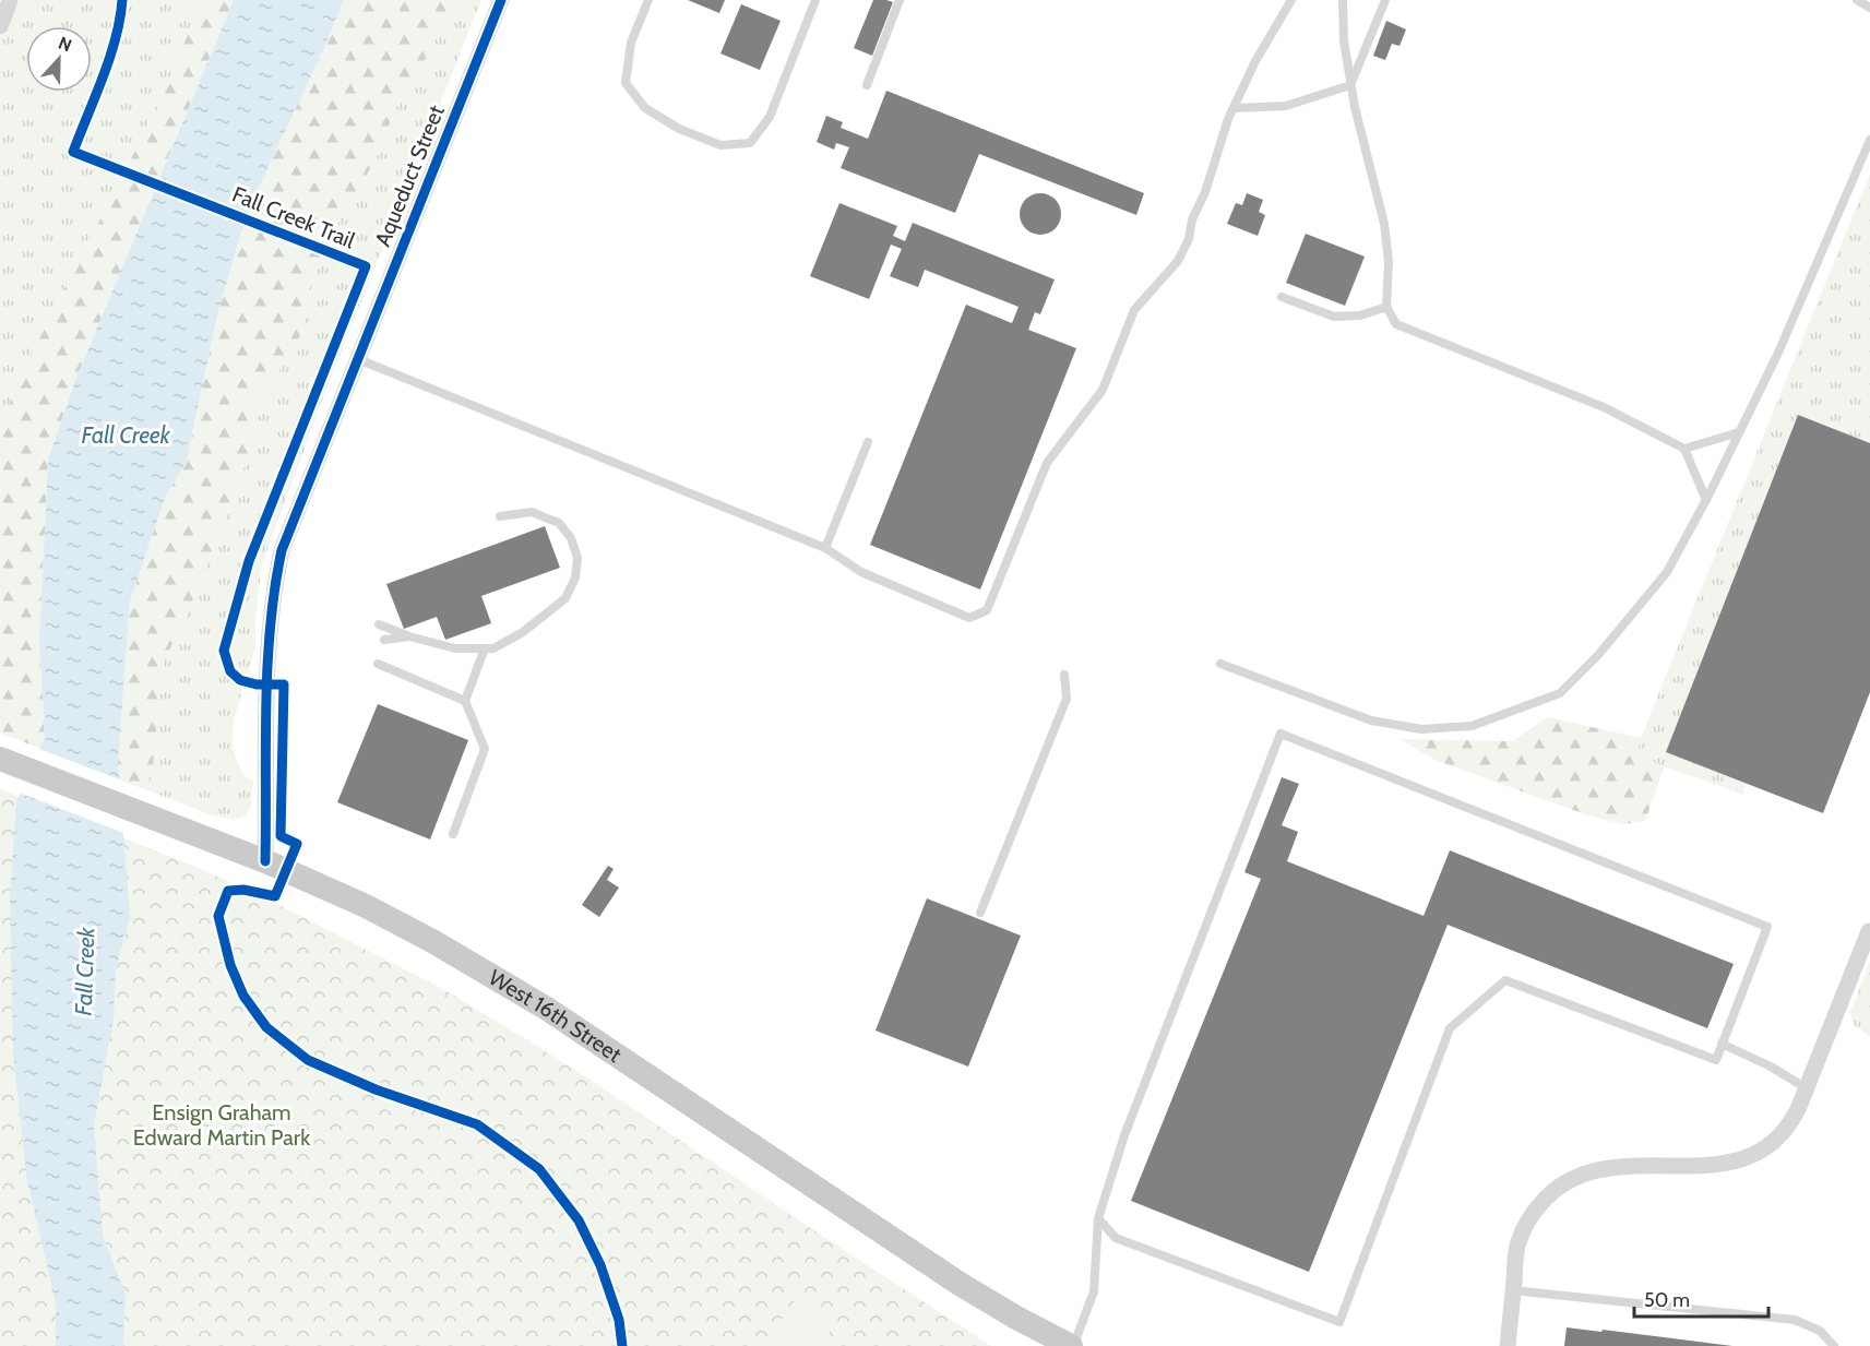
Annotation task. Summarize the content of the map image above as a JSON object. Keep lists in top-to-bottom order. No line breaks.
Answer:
{"streets":{"main road":["West 16th Street"],"street":["Aqueduct Street"],"cycle path":["Fall Creek Trail"]},"crossings":[["Aqueduct Street","West 16th Street"]],"water":["Fall Creek"],"parks":["Ensign Graham Edward Martin Park"],"scale_bar":"50 m","north":"top"}
